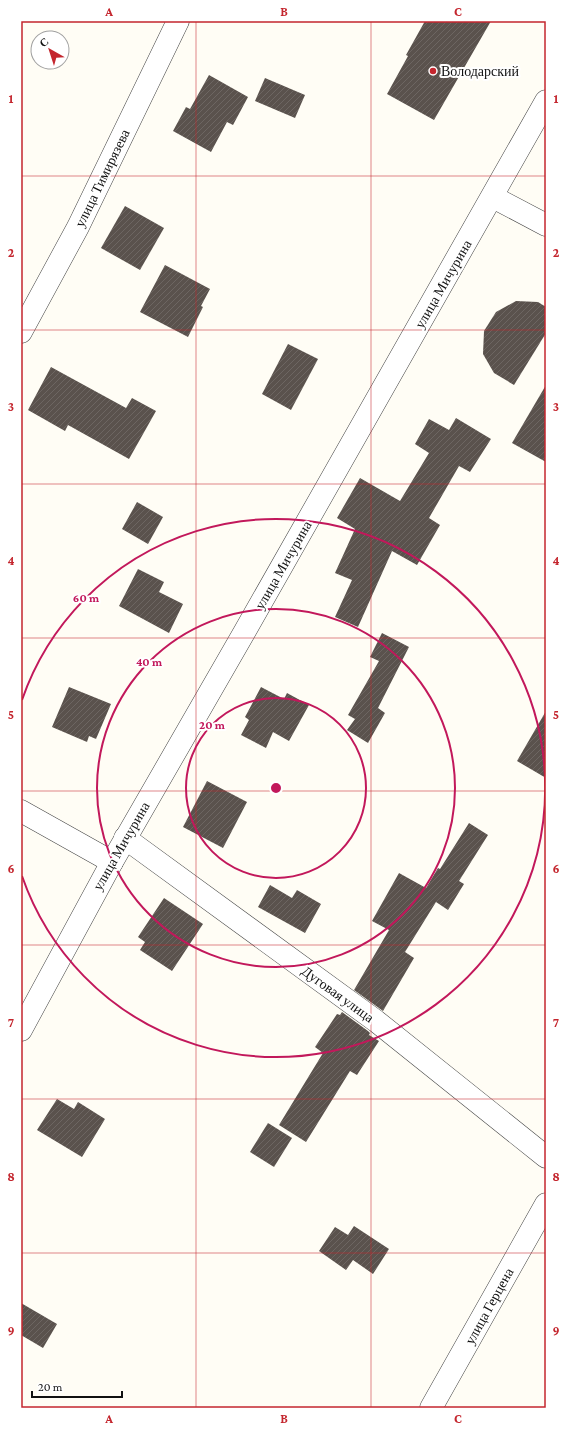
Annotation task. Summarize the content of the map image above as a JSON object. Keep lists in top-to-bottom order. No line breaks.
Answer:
{"streets":{"street":["улица Тимирязева","улица Мичурина","Дуговая улица","улица Герцена"]},"crossings":[["улица Мичурина","Дуговая улица"]],"places":["Володарский"],"scale_bar":"20 m","north":"top left","grid":{"columns":["A","B","C"],"rows":["1","2","3","4","5","6","7","8","9"]},"rings":["60 m","40 m","20 m"]}
